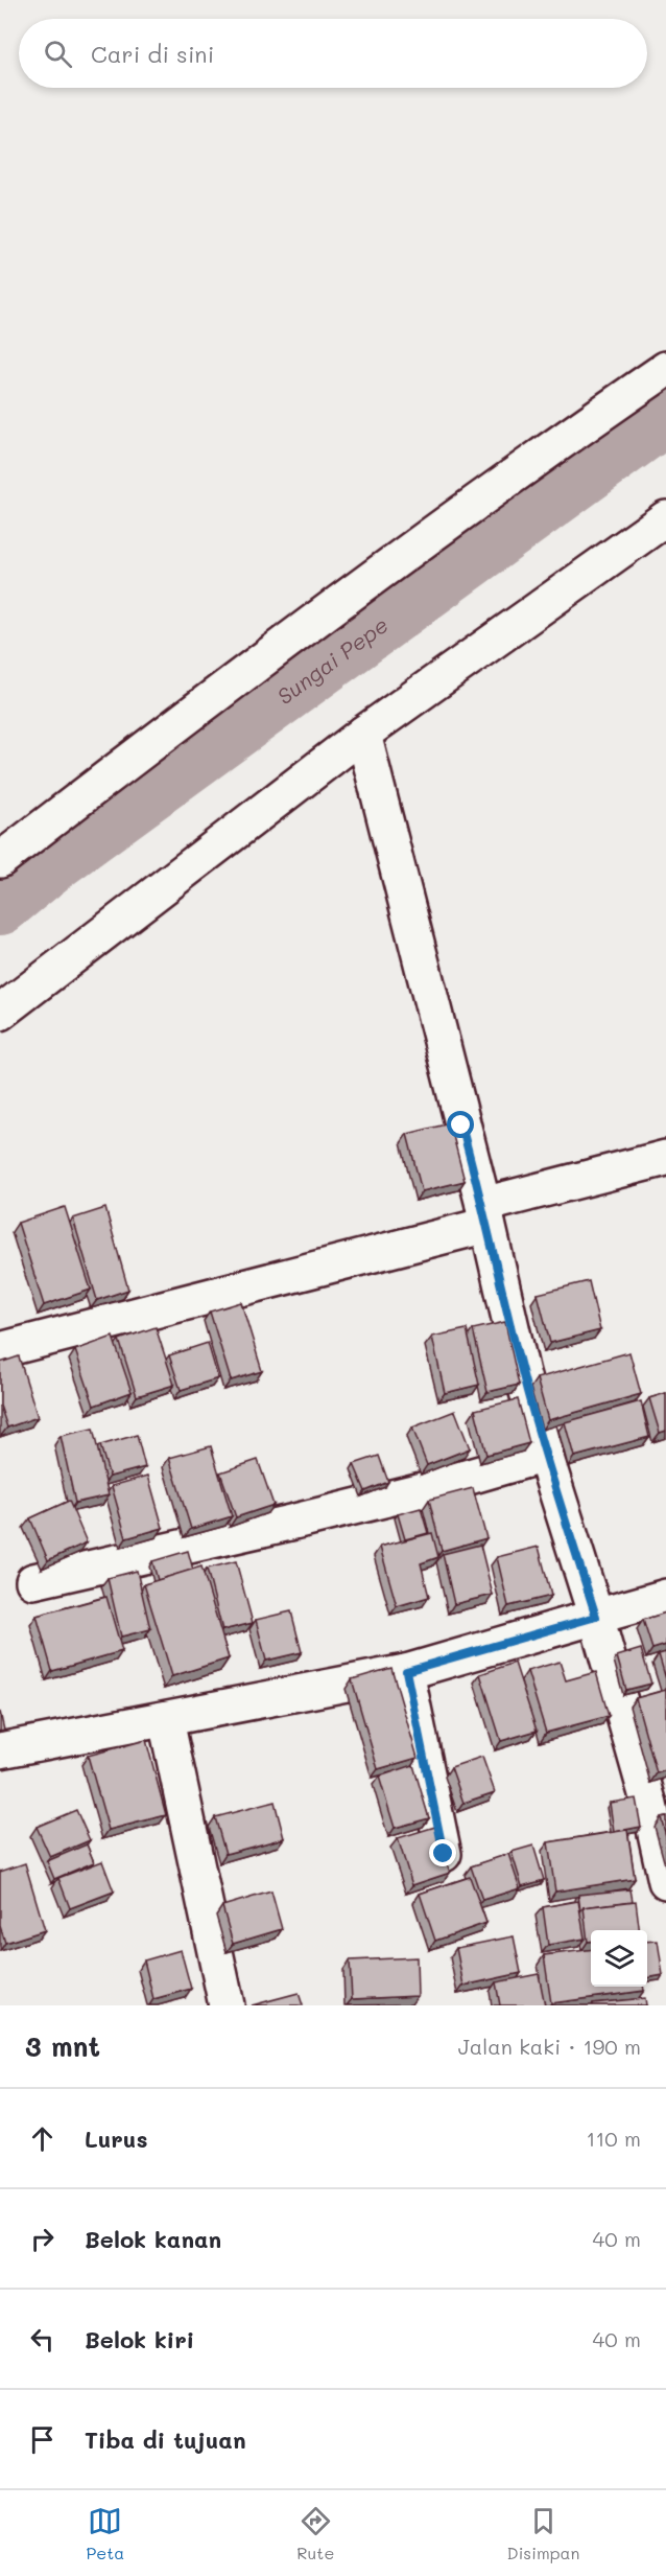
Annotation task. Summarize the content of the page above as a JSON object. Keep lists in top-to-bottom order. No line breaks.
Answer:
{"water":["Sungai Pepe"],"page":{"search":"Cari di sini","heading":["3 mnt","Jalan kaki · 190 m"],"list":[["Lurus","110 m"],["Belok kanan","40 m"],["Belok kiri","40 m"],"Tiba di tujuan"],"nav":["Peta","Rute","Disimpan"]}}
